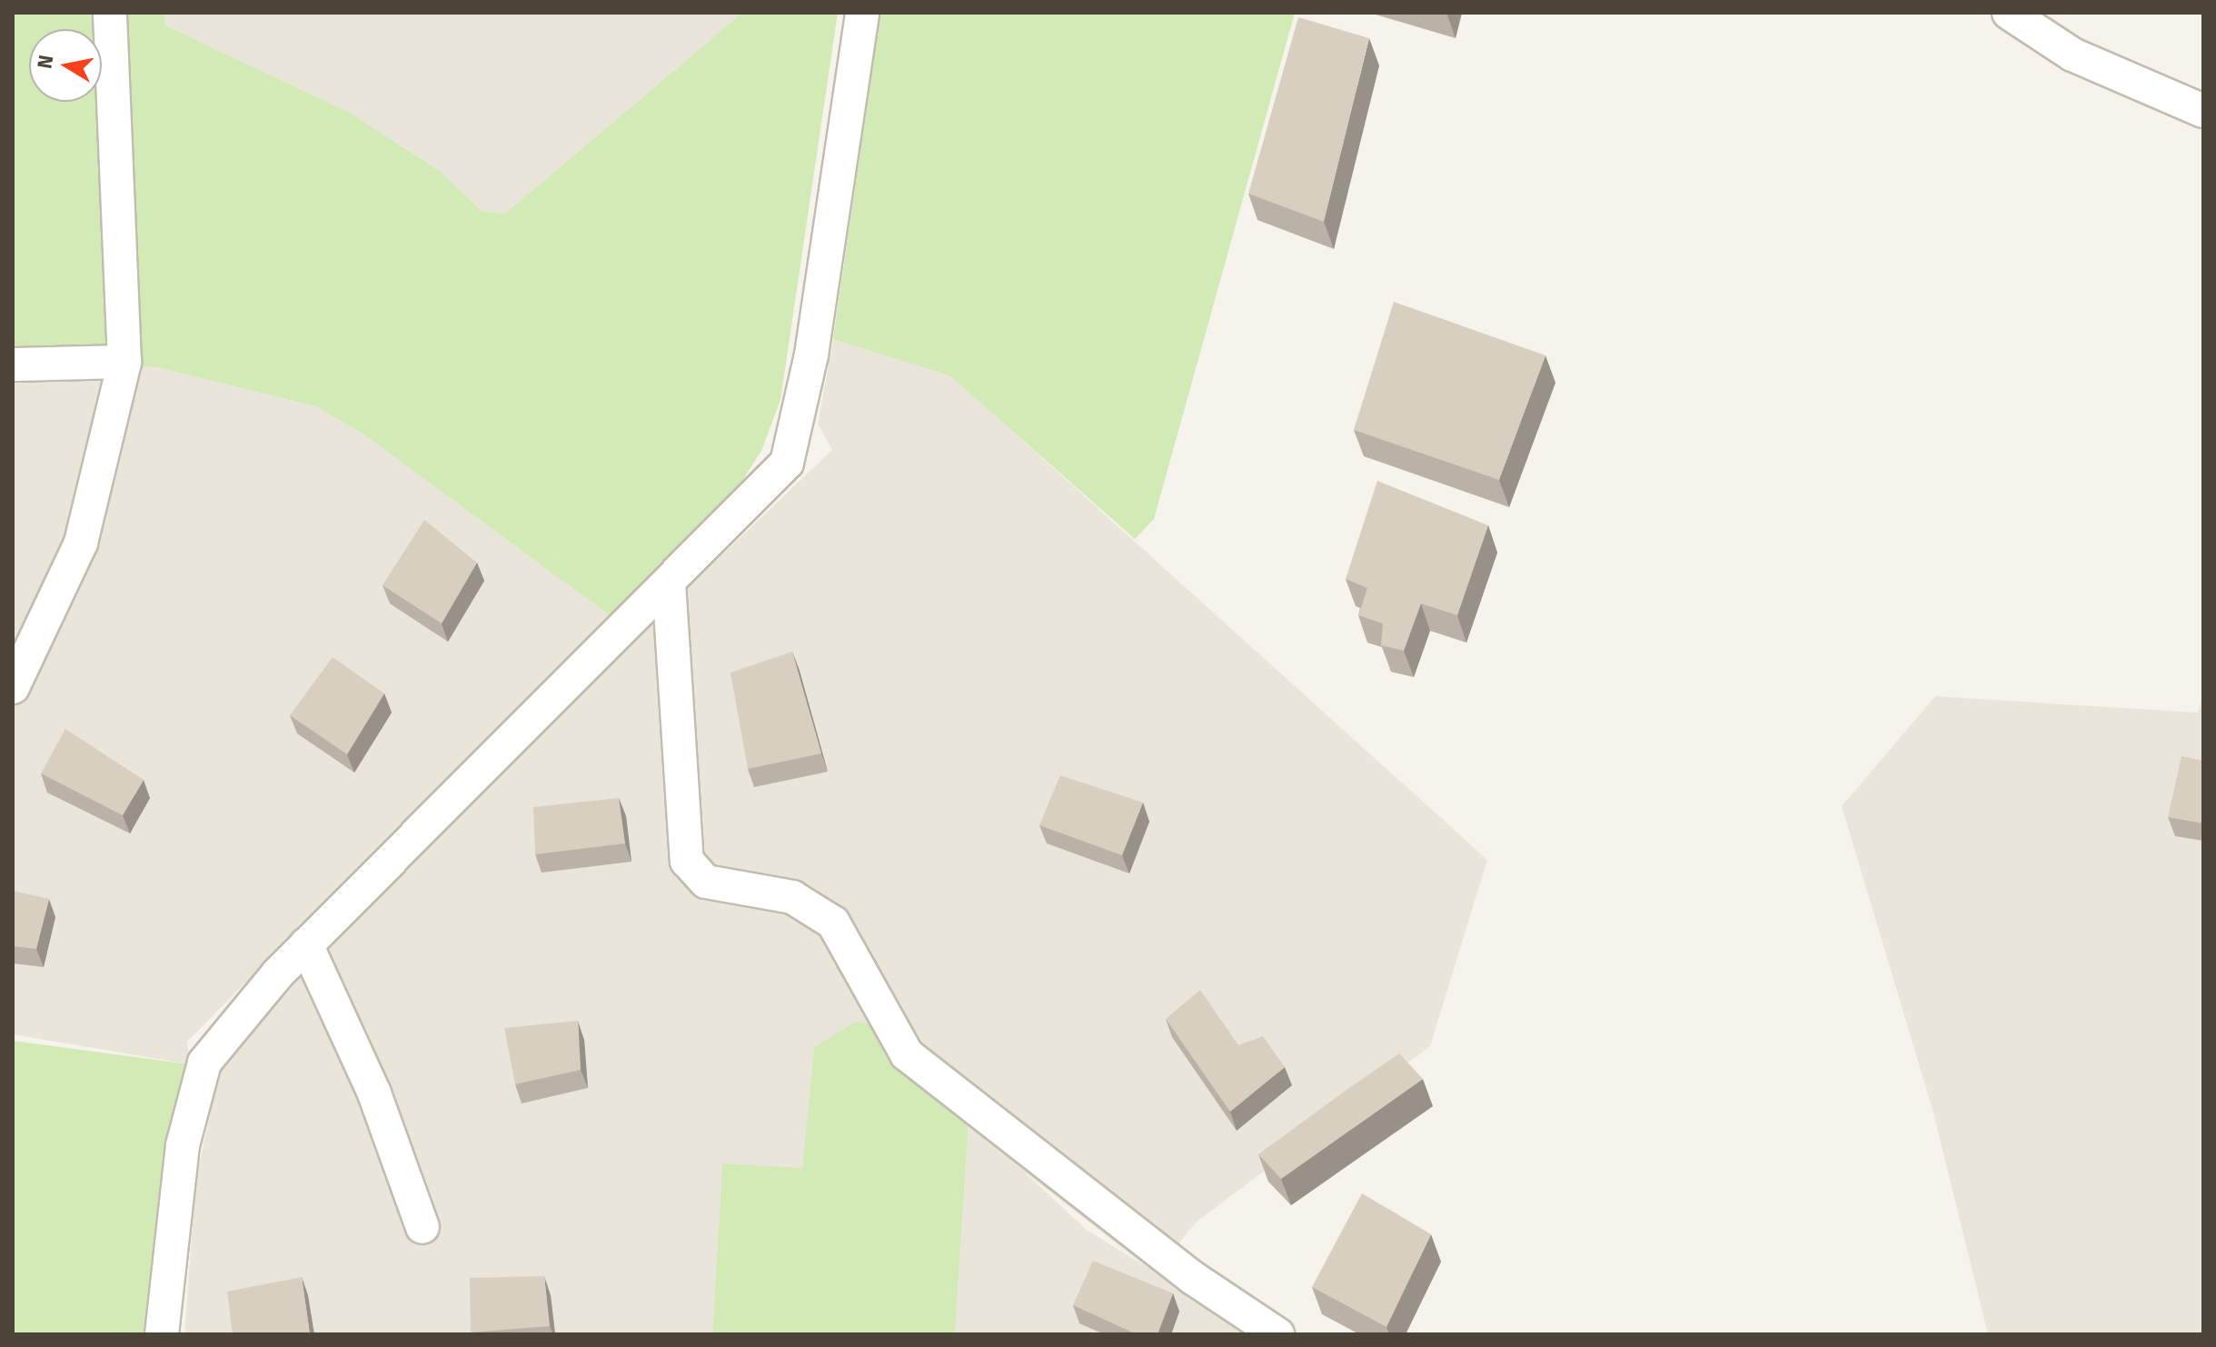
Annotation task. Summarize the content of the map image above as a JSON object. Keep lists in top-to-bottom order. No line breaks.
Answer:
{"north":"left"}
